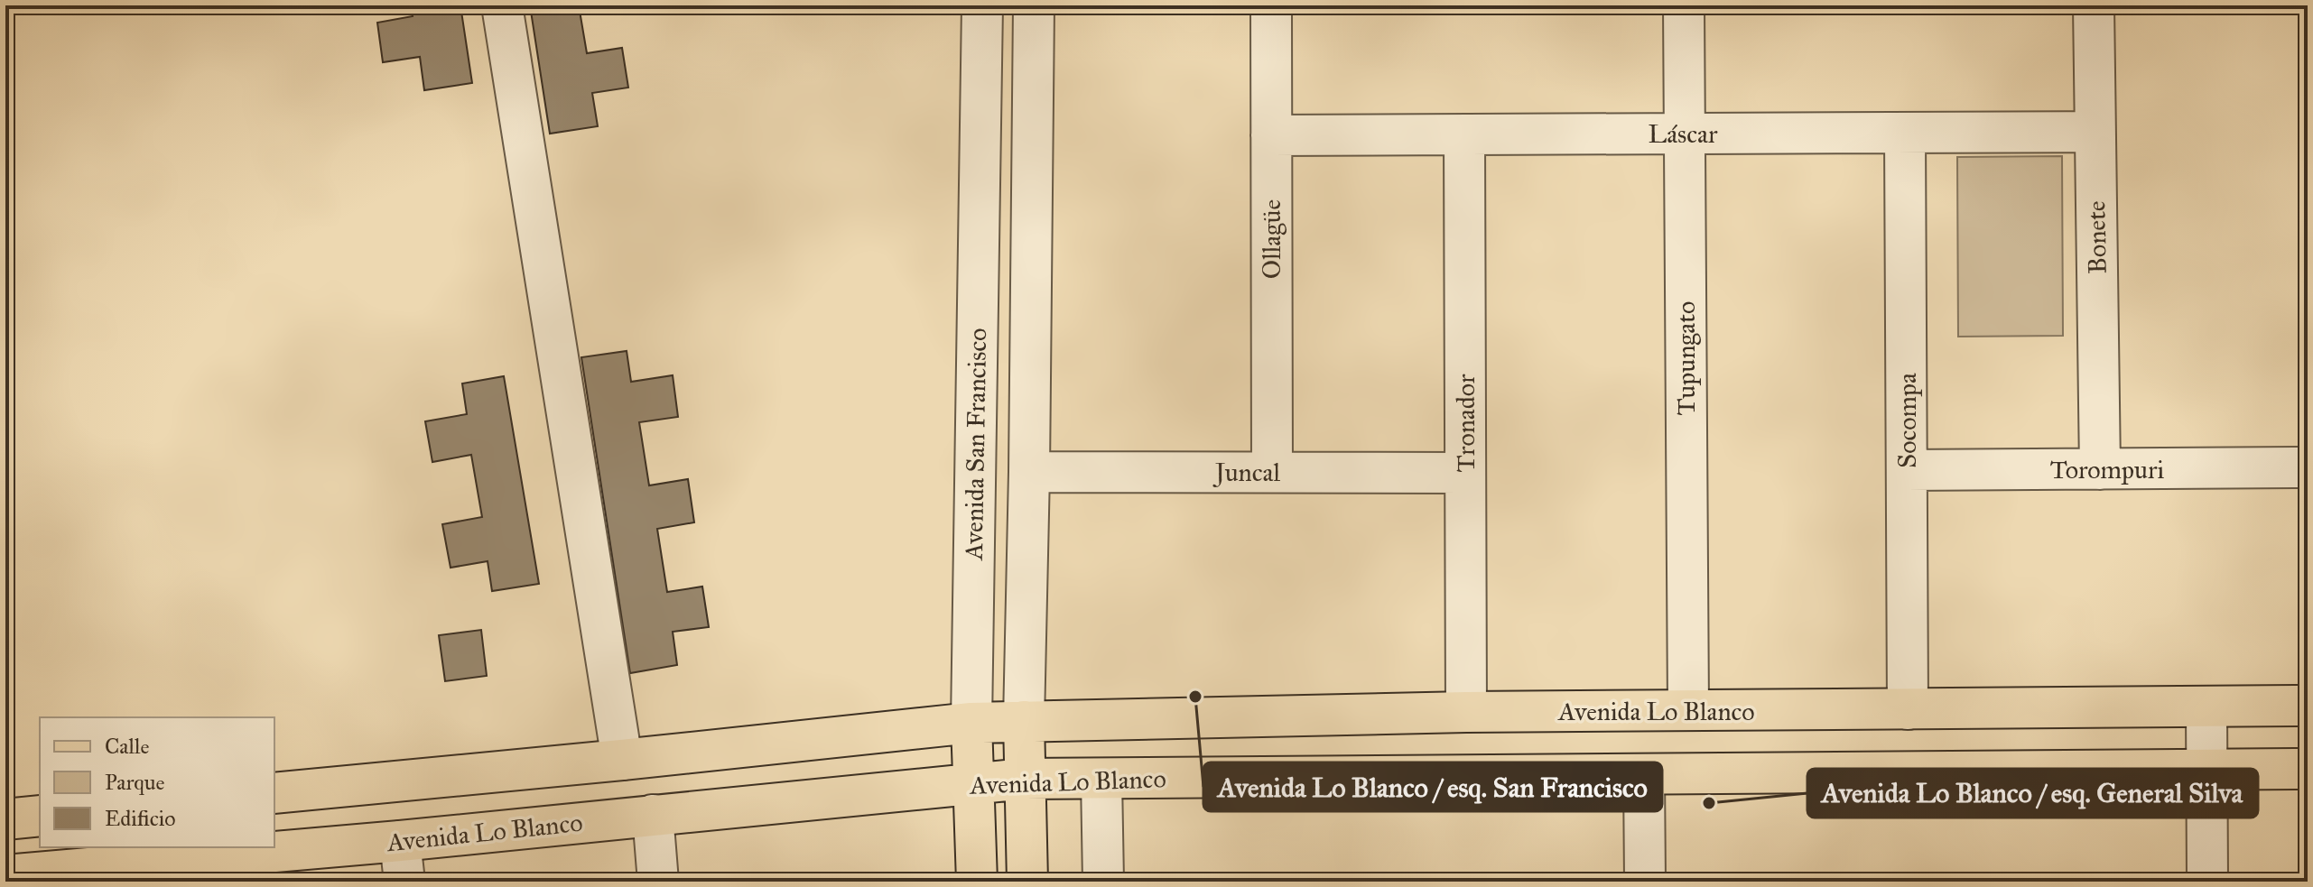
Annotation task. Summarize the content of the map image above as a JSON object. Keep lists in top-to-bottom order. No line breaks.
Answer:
{"streets":{"main road":["Avenida San Francisco","Avenida Lo Blanco"],"street":["Láscar","Bonete","Ollagüe","Tupungato","Socompa","Tronador","Torompuri","Juncal"]},"crossings":[["Láscar","Bonete"],["Láscar","Ollagüe"],["Láscar","Tupungato"],["Láscar","Socompa"],["Láscar","Tronador"],["Bonete","Torompuri"],["Ollagüe","Juncal"],["Tupungato","Avenida Lo Blanco"],["Socompa","Torompuri"],["Socompa","Avenida Lo Blanco"],["Tronador","Juncal"],["Tronador","Avenida Lo Blanco"],["Avenida San Francisco","Avenida Lo Blanco"]],"places":["Avenida Lo Blanco / esq. San Francisco","Avenida Lo Blanco / esq. General Silva"],"legend":["Calle","Parque","Edificio"]}
